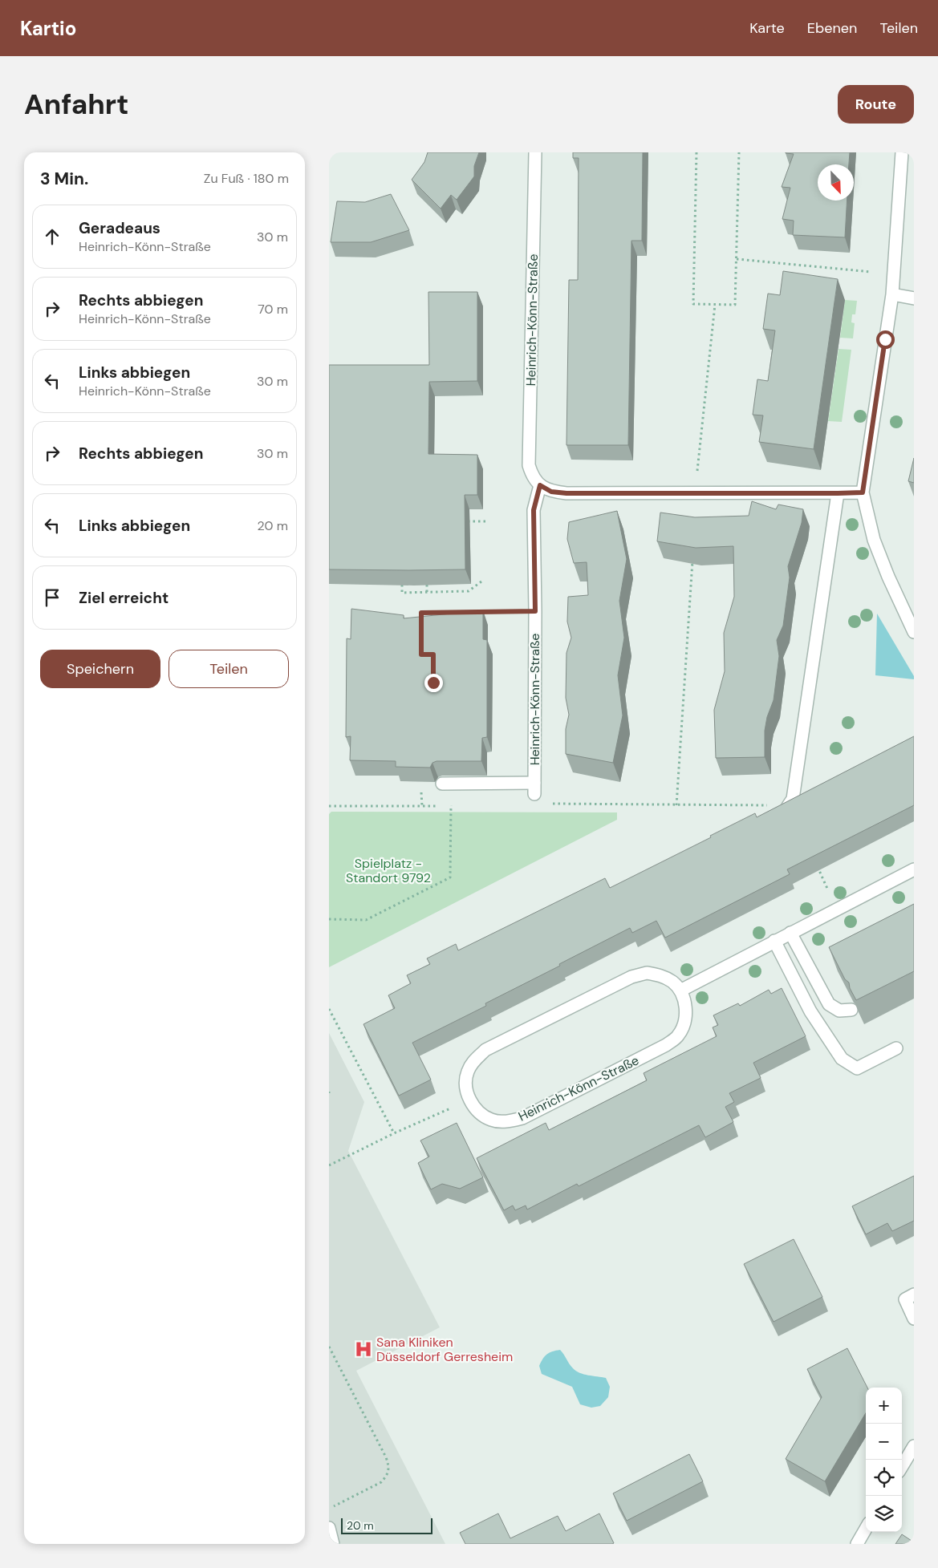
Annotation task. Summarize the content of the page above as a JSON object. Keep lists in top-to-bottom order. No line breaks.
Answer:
{"streets":{"street":["Heinrich-Könn-Straße"]},"parks":["Spielplatz - Standort 9792"],"places":{"hospital":["Sana Kliniken Düsseldorf Gerresheim"]},"scale_bar":"20 m","north":"bottom right","page":{"header":"Kartio","nav":["Karte","Ebenen","Teilen"],"buttons":["Route",["Speichern","Teilen"]],"title":"Anfahrt","heading":["3 Min.","Zu Fuß · 180 m"],"list":[["Geradeaus","Heinrich-Könn-Straße","30 m"],["Rechts abbiegen","Heinrich-Könn-Straße","70 m"],["Links abbiegen","Heinrich-Könn-Straße","30 m"],["Rechts abbiegen","30 m"],["Links abbiegen","20 m"],"Ziel erreicht"],"map_buttons":["+","−"],"scale":"20 m"}}
